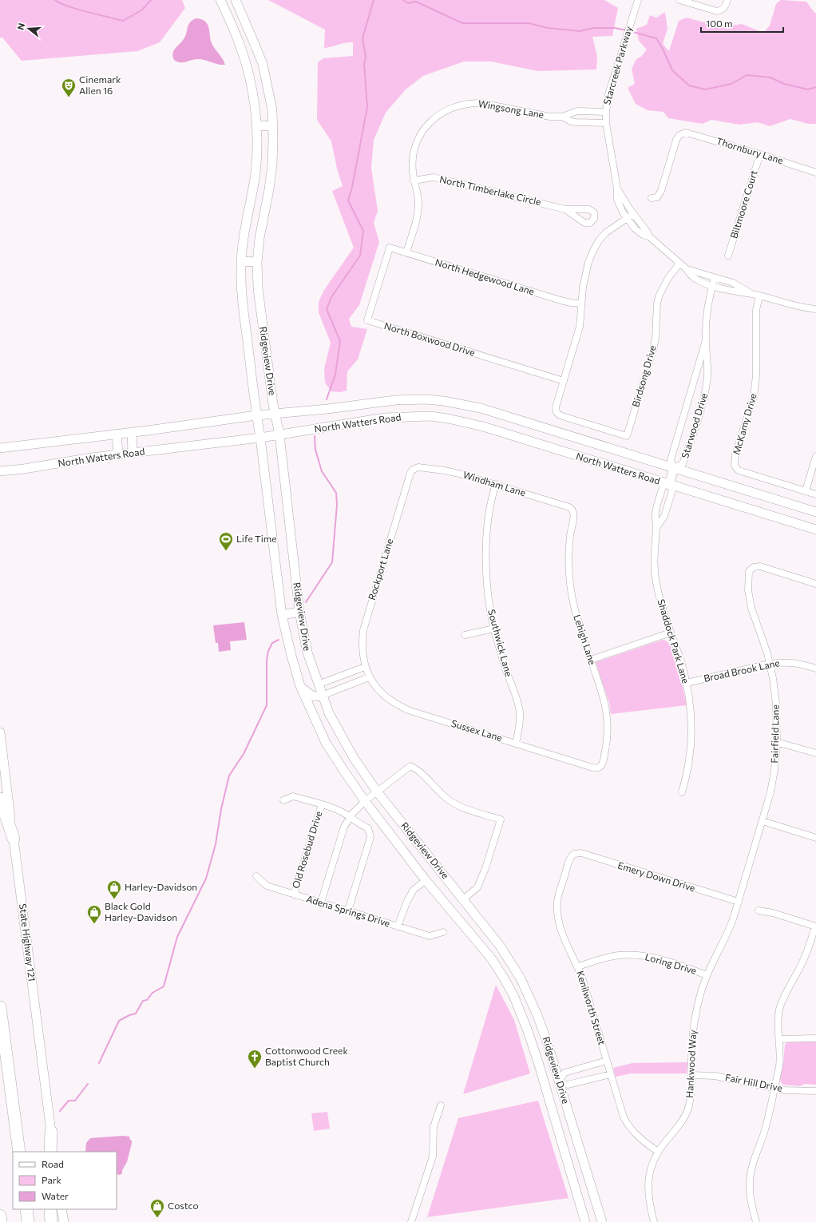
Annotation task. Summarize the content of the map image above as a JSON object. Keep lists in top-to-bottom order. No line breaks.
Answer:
{"streets":{"main road":["Ridgeview Drive","North Watters Road","State Highway 121"],"street":["Starcreek Parkway","Wingsong Lane","Thornbury Lane","North Timberlake Circle","Biltmoore Court","North Hedgewood Lane","North Boxwood Drive","Birdsong Drive","McKamy Drive","Starwood Drive","Windham Lane","Rockport Lane","Lehigh Lane","Shaddock Park Lane","Southwick Lane","Broad Brook Lane","Sussex Lane","Fairfield Lane","Old Rosebud Drive","Emery Down Drive","Adena Springs Drive","Loring Drive","Kenilworth Street","Hankwood Way","Fair Hill Drive"]},"crossings":[["Starcreek Parkway","Wingsong Lane"],["Starcreek Parkway","Birdsong Drive"],["Starcreek Parkway","McKamy Drive"],["Starcreek Parkway","Starwood Drive"],["Wingsong Lane","North Timberlake Circle"],["Wingsong Lane","North Hedgewood Lane"],["Thornbury Lane","Biltmoore Court"],["North Hedgewood Lane","North Boxwood Drive"],["North Boxwood Drive","Birdsong Drive"],["Ridgeview Drive","North Watters Road"],["North Watters Road","Starwood Drive"],["North Watters Road","Shaddock Park Lane"],["Windham Lane","Rockport Lane"],["Windham Lane","Lehigh Lane"],["Windham Lane","Southwick Lane"],["Rockport Lane","Sussex Lane"],["Lehigh Lane","Sussex Lane"],["Shaddock Park Lane","Broad Brook Lane"],["Southwick Lane","Sussex Lane"],["Broad Brook Lane","Fairfield Lane"],["Fairfield Lane","Emery Down Drive"],["Fairfield Lane","Hankwood Way"],["Old Rosebud Drive","Adena Springs Drive"],["Emery Down Drive","Kenilworth Street"],["Emery Down Drive","Hankwood Way"],["Loring Drive","Kenilworth Street"],["Loring Drive","Hankwood Way"],["Kenilworth Street","Hankwood Way"],["Hankwood Way","Fair Hill Drive"]],"places":{"theatre":["Cinemark Allen 16"],"sports":["Life Time"],"shop":["Harley-Davidson","Black Gold Harley-Davidson","Costco"],"church":["Cottonwood Creek Baptist Church"]},"legend":["Road","Park","Water"],"scale_bar":"100 m","north":"left"}
